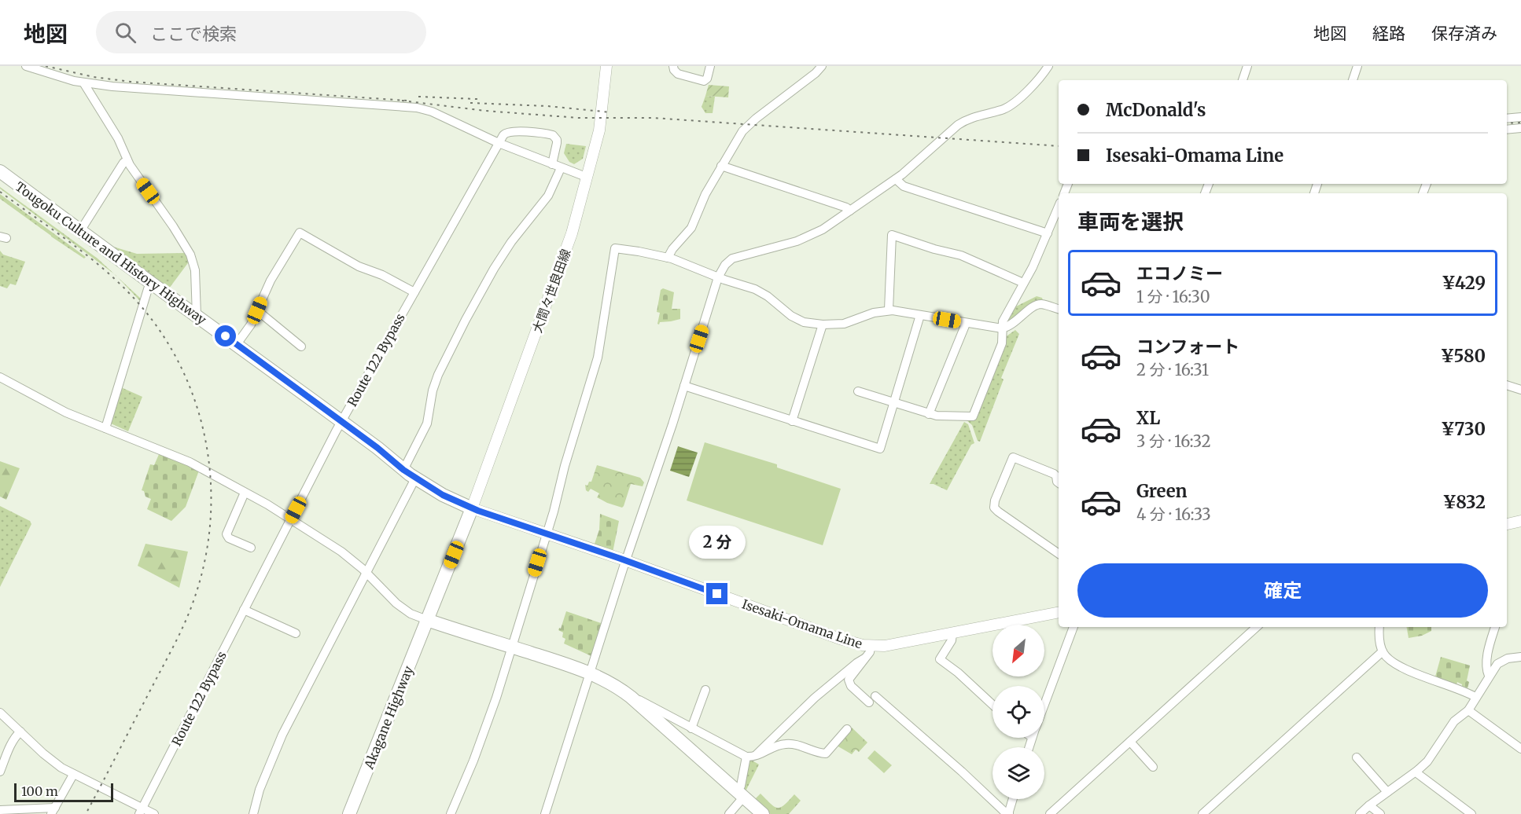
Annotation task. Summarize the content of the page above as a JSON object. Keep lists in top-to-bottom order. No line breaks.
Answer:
{"streets":{"highway":["Tougoku Culture and History Highway","Akagane Highway"],"main road":["大間々世良田線","Isesaki-Omama Line"],"street":["Route 122 Bypass"]},"crossings":[["Tougoku Culture and History Highway","大間々世良田線"],["Tougoku Culture and History Highway","Route 122 Bypass"],["Tougoku Culture and History Highway","Isesaki-Omama Line"],["大間々世良田線","Isesaki-Omama Line"]],"scale_bar":"100 m","north":"bottom left","page":{"header":"地図","search":"ここで検索","nav":["地図","経路","保存済み"],"banner":["McDonald's","Isesaki-Omama Line"],"heading":"車両を選択","list":[{"name":"エコノミー","note":"1 分 · 16:30","value":"¥429"},{"name":"コンフォート","note":"2 分 · 16:31","value":"¥580"},{"name":"XL","note":"3 分 · 16:32","value":"¥730"},{"name":"Green","note":"4 分 · 16:33","value":"¥832"}],"bubble":"2 分","buttons":"確定","scale":"100 m"}}
